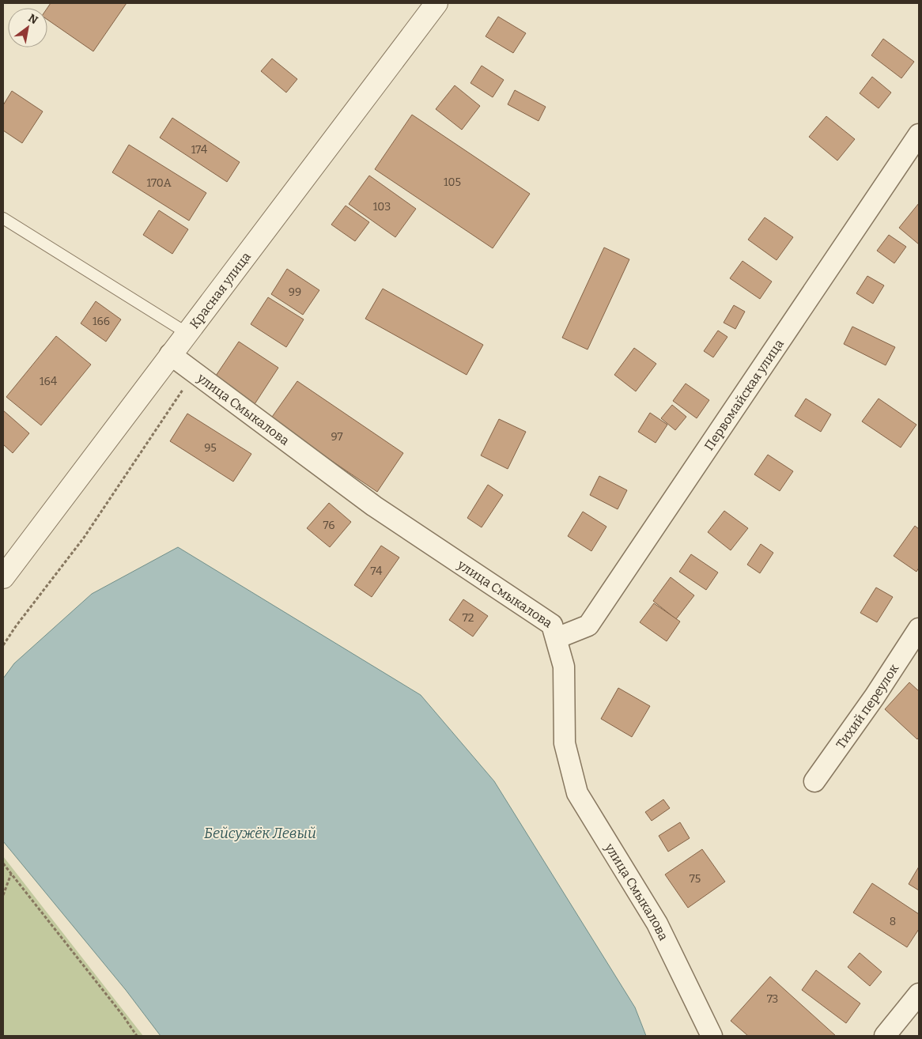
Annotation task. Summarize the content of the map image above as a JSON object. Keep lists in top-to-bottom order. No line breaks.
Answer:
{"streets":{"street":["Красная улица","Первомайская улица","улица Смыкалова","Тихий переулок"]},"crossings":[["Красная улица","улица Смыкалова"],["Первомайская улица","улица Смыкалова"]],"water":["Бейсужёк Левый"],"house_numbers":["174","105","170А","103","99","166","164","97","95","76","74","72","75","8","73"],"north":"top right"}
